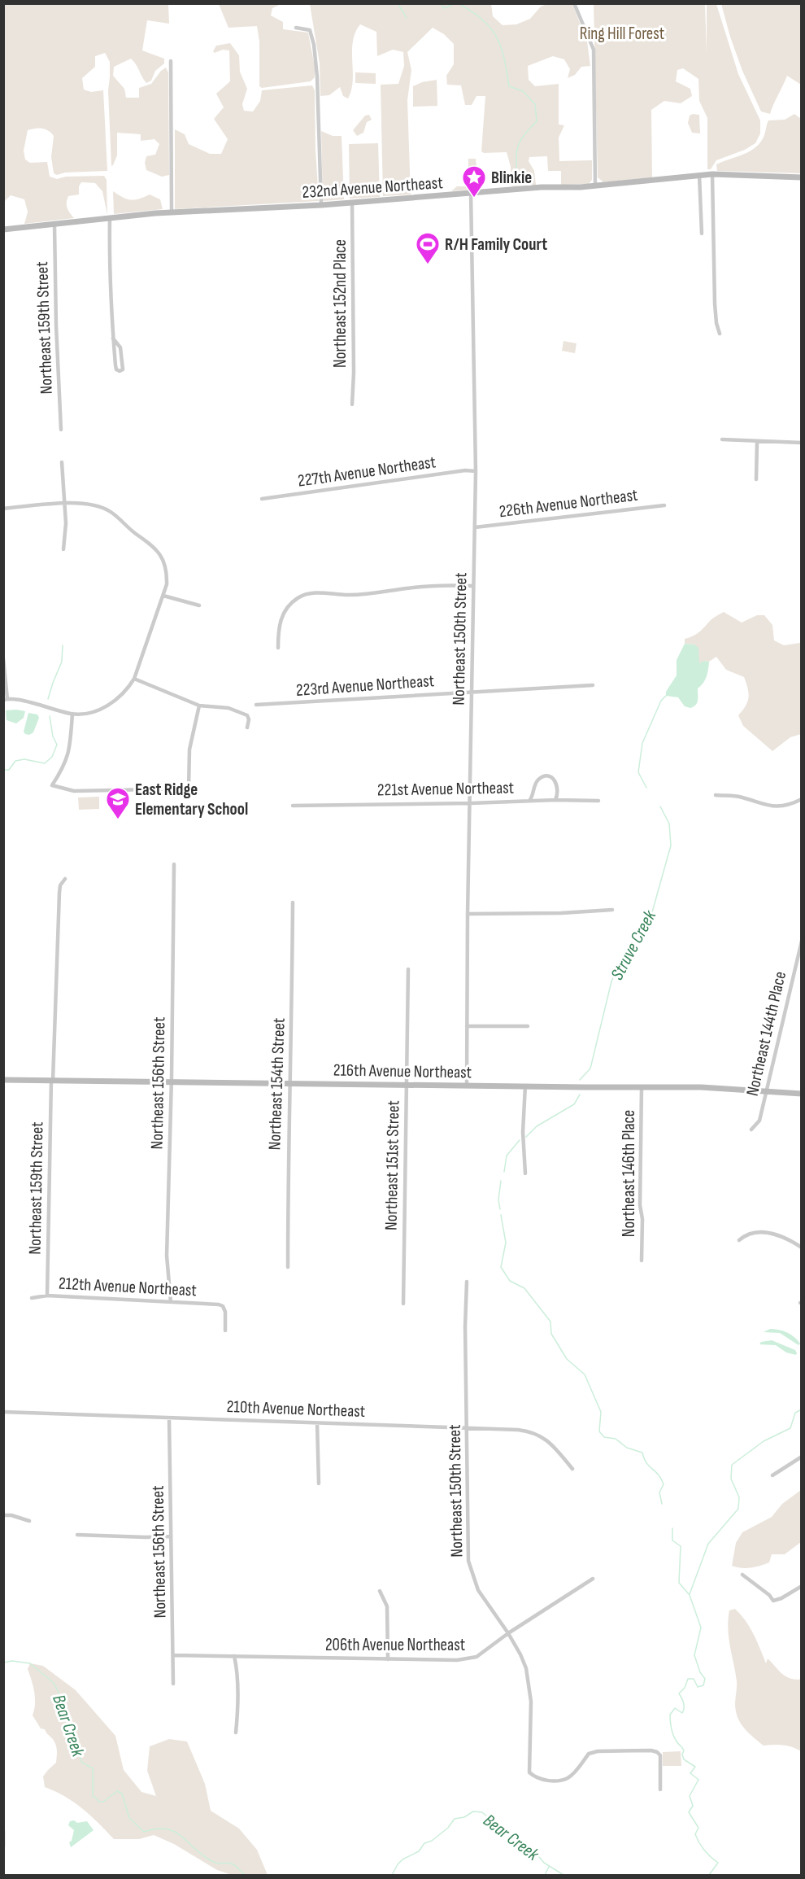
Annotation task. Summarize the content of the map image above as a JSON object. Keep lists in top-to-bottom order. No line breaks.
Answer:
{"streets":{"street":["232nd Avenue Northeast","Northeast 152nd Place","Northeast 159th Street","227th Avenue Northeast","226th Avenue Northeast","Northeast 150th Street","223rd Avenue Northeast","221st Avenue Northeast","Northeast 144th Place","216th Avenue Northeast","Northeast 156th Street","Northeast 154th Street","Northeast 151st Street","Northeast 146th Place","212th Avenue Northeast","210th Avenue Northeast","206th Avenue Northeast"]},"crossings":[["232nd Avenue Northeast","Northeast 152nd Place"],["232nd Avenue Northeast","Northeast 159th Street"],["232nd Avenue Northeast","Northeast 150th Street"],["Northeast 159th Street","216th Avenue Northeast"],["Northeast 159th Street","212th Avenue Northeast"],["227th Avenue Northeast","Northeast 150th Street"],["226th Avenue Northeast","Northeast 150th Street"],["Northeast 150th Street","223rd Avenue Northeast"],["Northeast 150th Street","221st Avenue Northeast"],["Northeast 150th Street","216th Avenue Northeast"],["Northeast 150th Street","210th Avenue Northeast"],["Northeast 150th Street","206th Avenue Northeast"],["Northeast 144th Place","216th Avenue Northeast"],["216th Avenue Northeast","Northeast 156th Street"],["216th Avenue Northeast","Northeast 154th Street"],["216th Avenue Northeast","Northeast 151st Street"],["216th Avenue Northeast","Northeast 146th Place"],["Northeast 156th Street","212th Avenue Northeast"],["Northeast 156th Street","210th Avenue Northeast"],["Northeast 156th Street","206th Avenue Northeast"]],"water":["Struve Creek","Bear Creek"],"parks":["Ring Hill Forest"],"places":{"place":["Blinkie"],"sports":["R/H Family Court"],"school or university":["East Ridge Elementary School"]}}
